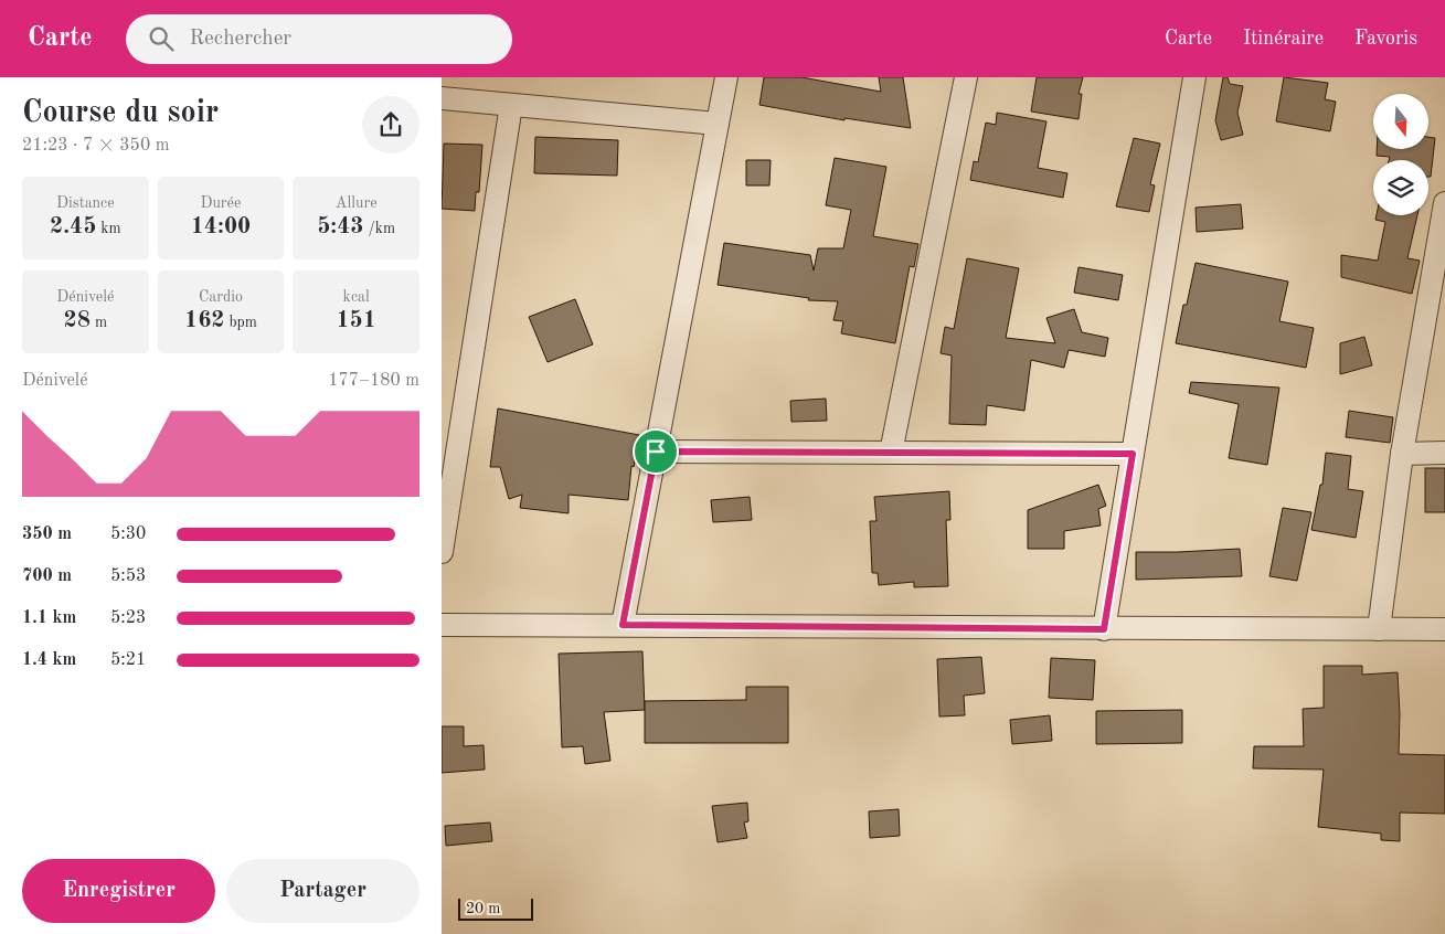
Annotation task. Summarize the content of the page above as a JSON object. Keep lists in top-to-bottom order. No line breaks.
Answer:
{"scale_bar":"20 m","north":"bottom","page":{"header":"Carte","search":"Rechercher","nav":["Carte","Itinéraire","Favoris"],"heading":["Course du soir","21:23 · 7 × 350 m"],"stats":[["Distance","2.45 km"],["Durée","14:00"],["Allure","5:43 /km"],["Dénivelé","28 m"],["Cardio","162 bpm"],["kcal","151"]],"chart":["Dénivelé","177–180 m"],"list":[{"name":"350 m","note":"5:30"},{"name":"700 m","note":"5:53"},{"name":"1.1 km","note":"5:23"},{"name":"1.4 km","note":"5:21"}],"buttons":["Enregistrer","Partager"],"scale":"20 m"}}
